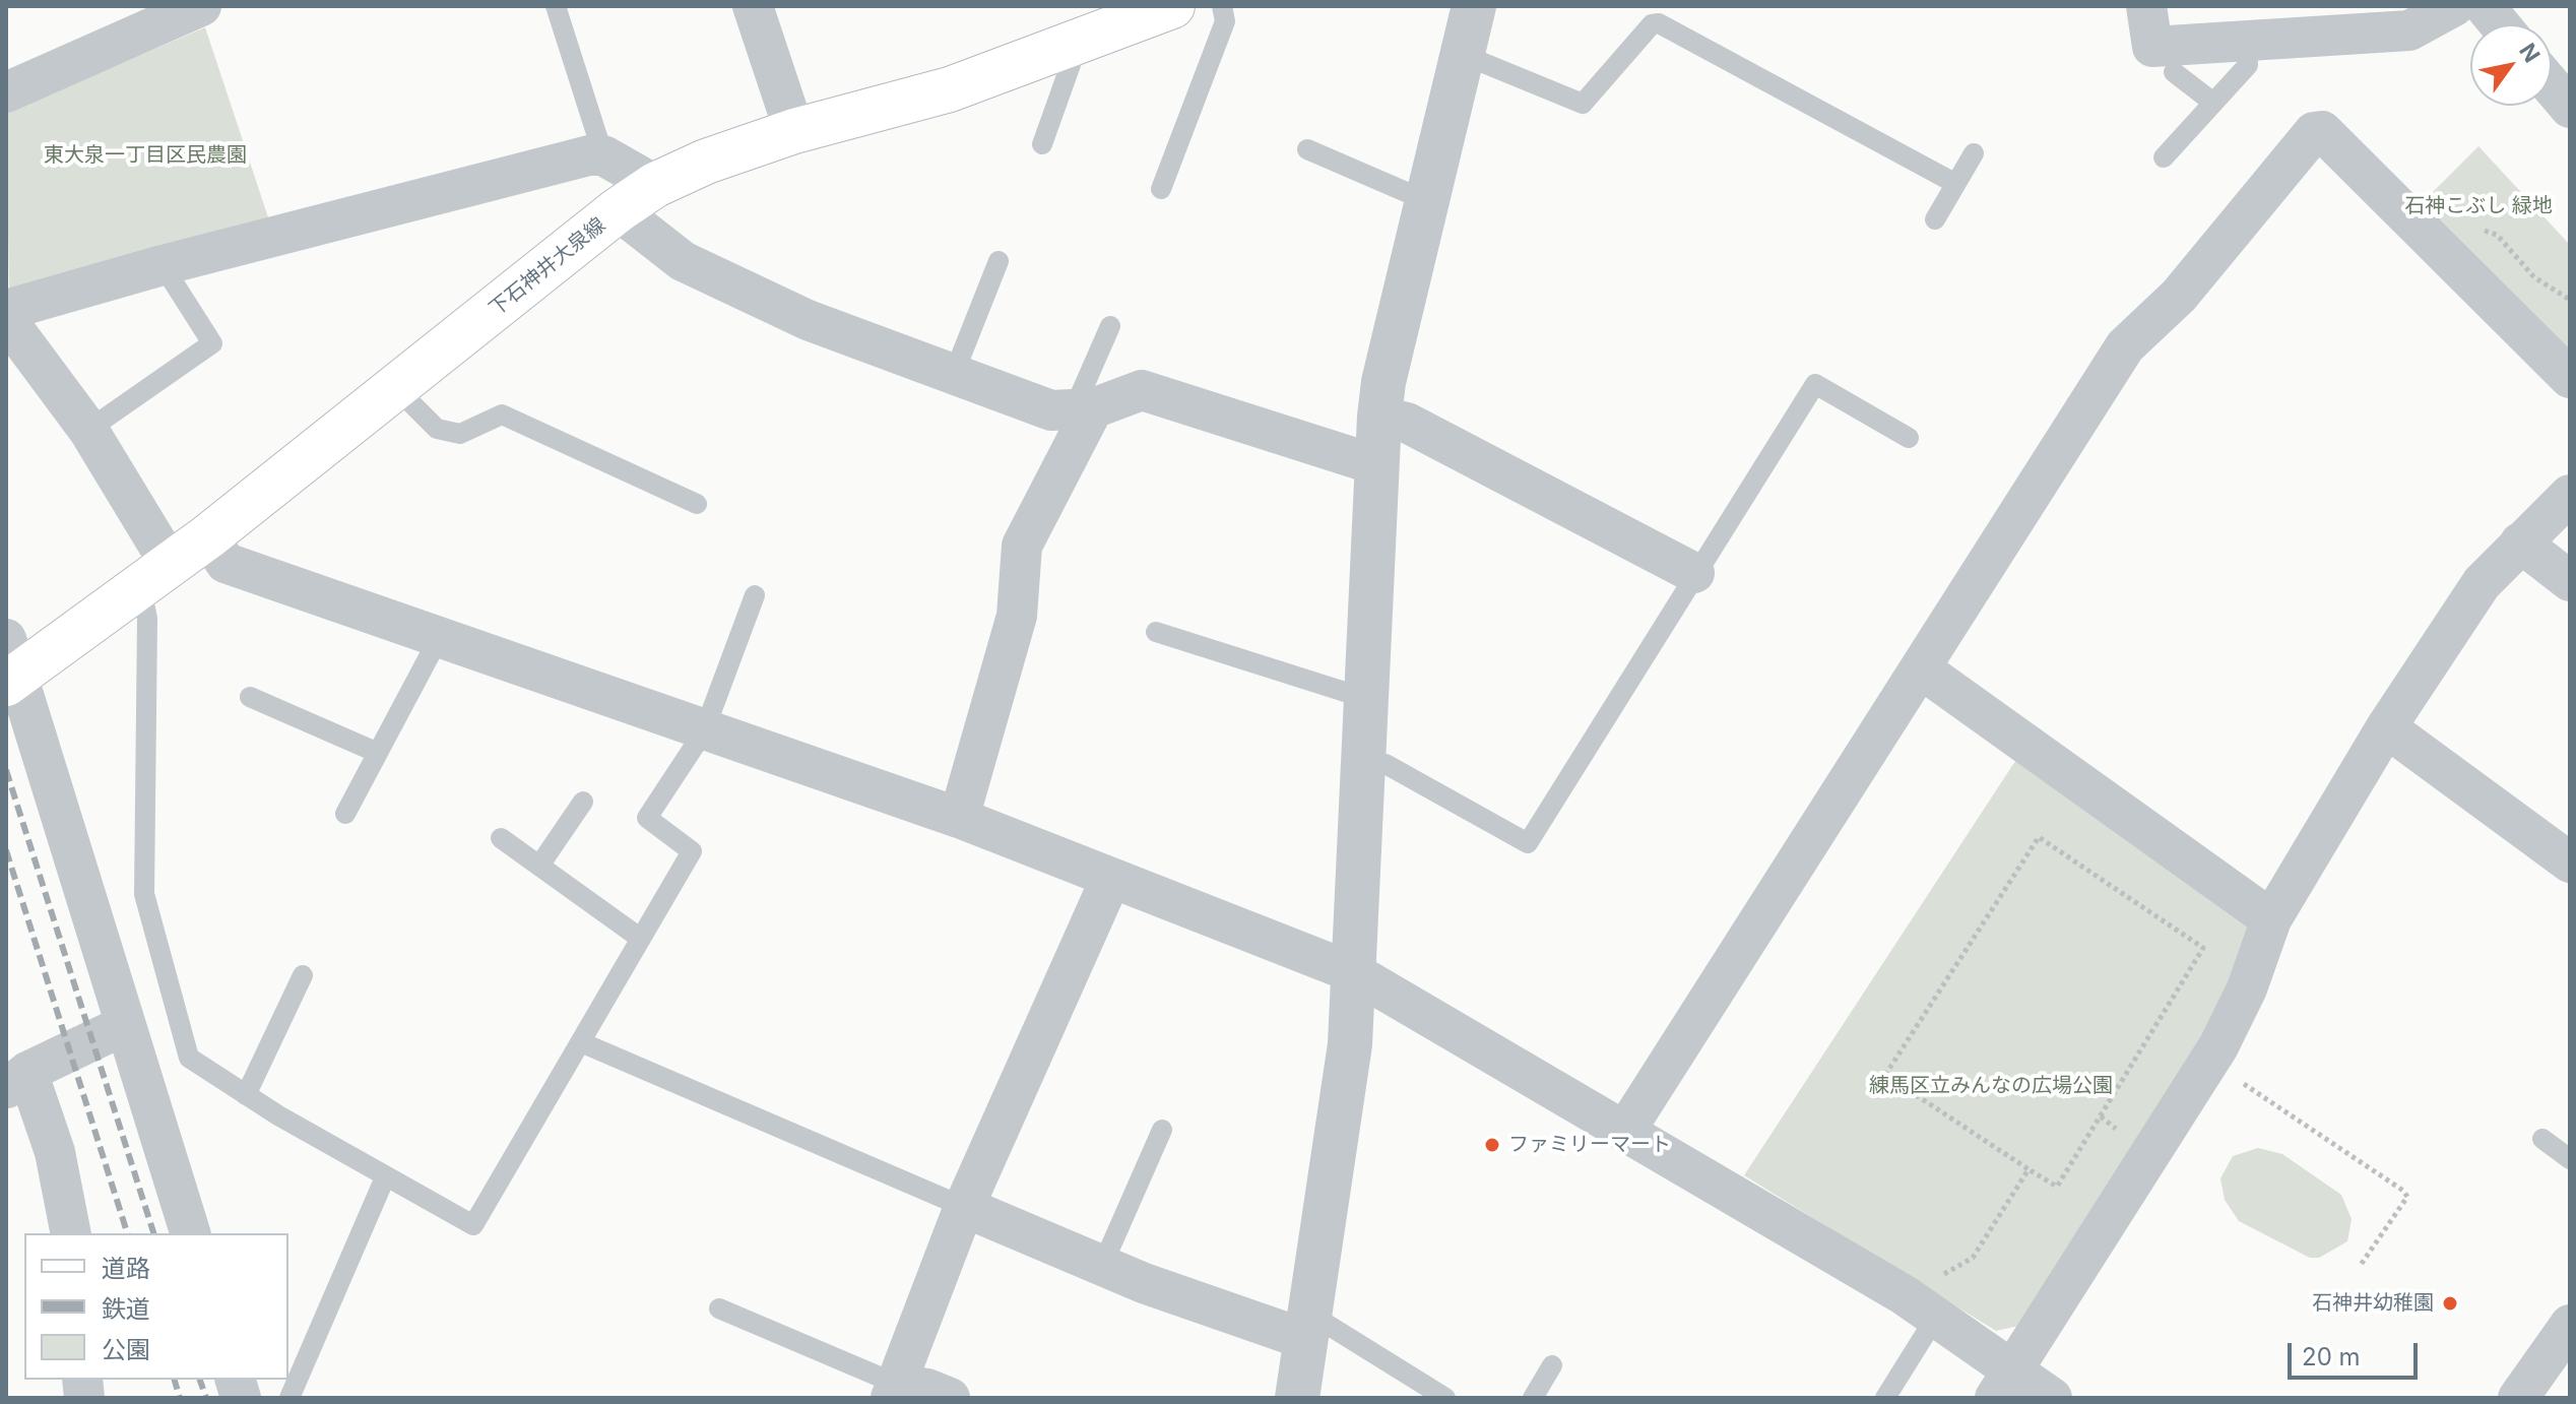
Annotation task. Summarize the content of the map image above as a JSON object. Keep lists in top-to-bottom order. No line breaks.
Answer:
{"streets":{"main road":["下石神井大泉線"]},"parks":["東大泉一丁目区民農園","石神こぶし 緑地","練馬区立みんなの広場公園"],"places":["ファミリーマート","石神井幼稚園"],"legend":["道路","鉄道","公園"],"scale_bar":"20 m","north":"top right"}
